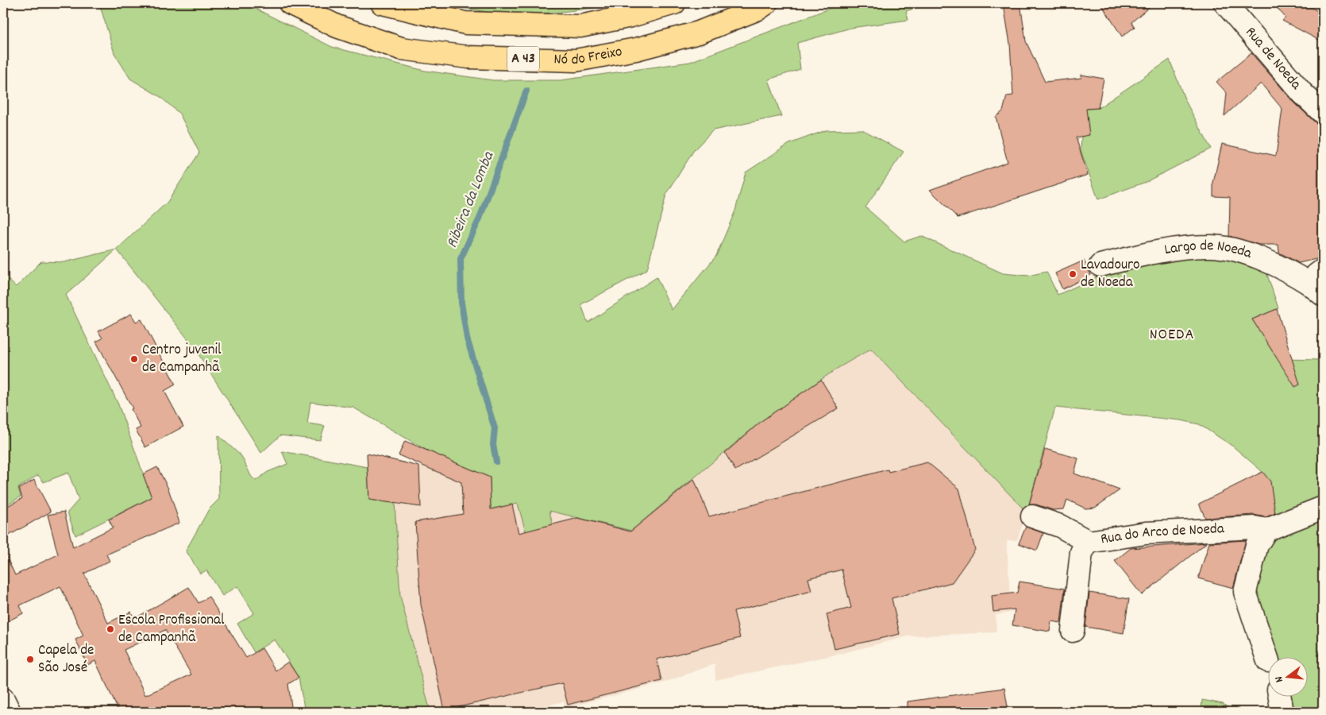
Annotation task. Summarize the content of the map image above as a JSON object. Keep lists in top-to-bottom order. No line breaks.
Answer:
{"streets":{"highway":["Nó do Freixo","A 43"],"street":["Rua de Noeda","Largo de Noeda","Rua do Arco de Noeda"]},"districts":["NOEDA"],"water":["Ribeira da Lomba"],"places":["Lavadouro de Noeda","Centro juvenil de Campanhã","Escola Profissional de Campanhã","Capela de São José"],"north":"left"}
